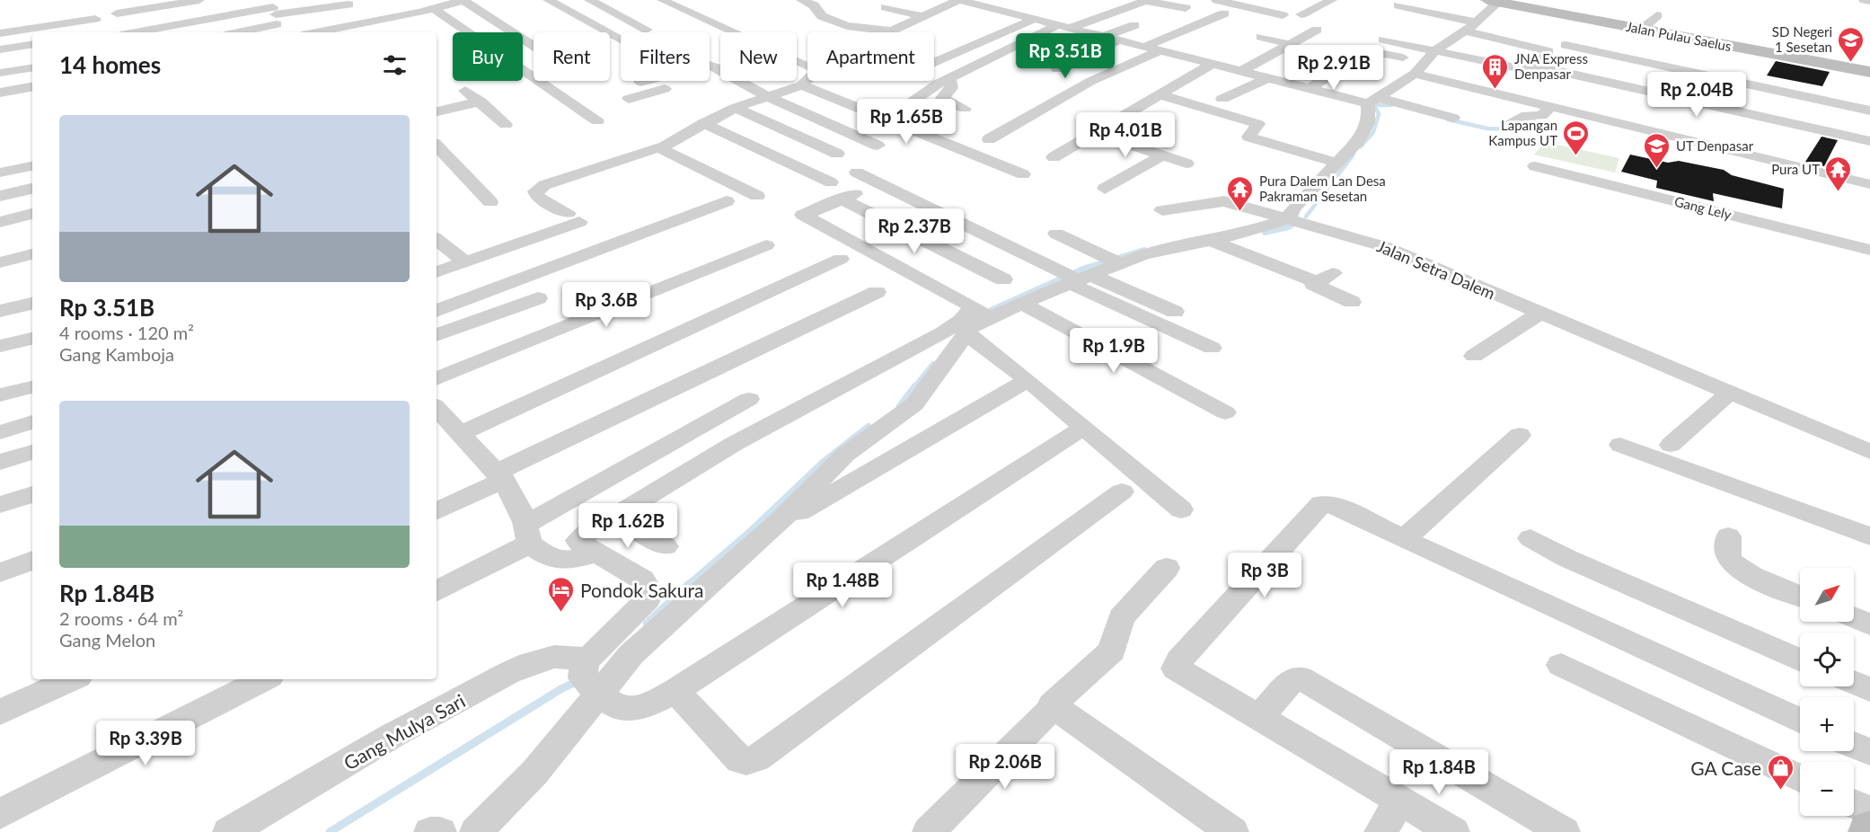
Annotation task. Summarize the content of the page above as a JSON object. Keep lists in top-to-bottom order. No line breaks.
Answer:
{"streets":{"street":["Jalan Pulau Saelus","Gang Lely","Jalan Setra Dalem","Gang Mulya Sari"]},"places":{"school or university":["SD Negeri 1 Sesetan","UT Denpasar"],"building":["JNA Express Denpasar"],"sports":["Lapangan Kampus UT"],"temple":["Pura UT","Pura Dalem Lan Desa Pakraman Sesetan"],"hotel":["Pondok Sakura"],"shop":["GA Case"]},"north":"top right","page":{"chip":["Buy","Rent","Filters","New","Apartment"],"heading":"14 homes","price":["Rp 3.51B","Rp 2.91B","Rp 2.04B","Rp 1.65B","Rp 4.01B","Rp 2.37B","Rp 3.6B","Rp 1.9B","Rp 1.62B","Rp 3B","Rp 1.48B","Rp 3.39B","Rp 2.06B","Rp 1.84B"],"list":[{"name":"Rp 3.51B","note":"4 rooms · 120 m² · Gang Kamboja"},{"name":"Rp 1.84B","note":"2 rooms · 64 m² · Gang Melon"}],"map_buttons":["+","−"]}}
